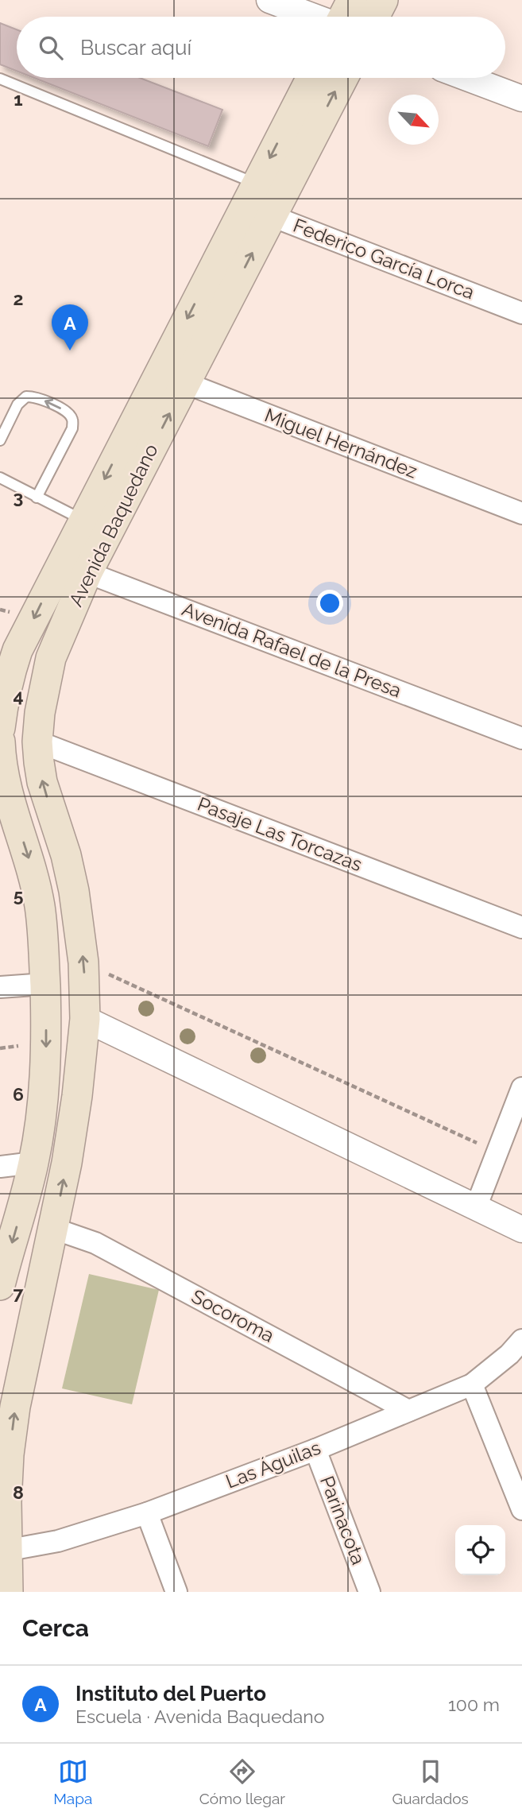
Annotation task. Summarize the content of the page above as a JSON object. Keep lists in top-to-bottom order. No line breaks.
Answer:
{"streets":{"main road":["Avenida Baquedano"],"street":["Federico García Lorca","Miguel Hernández","Avenida Rafael de la Presa","Pasaje Las Torcazas","Socoroma","Las Águilas","Parinacota"]},"crossings":[["Federico García Lorca","Avenida Baquedano"],["Miguel Hernández","Avenida Baquedano"],["Avenida Baquedano","Avenida Rafael de la Presa"],["Avenida Baquedano","Pasaje Las Torcazas"],["Avenida Baquedano","Socoroma"],["Avenida Baquedano","Las Águilas"],["Socoroma","Las Águilas"],["Las Águilas","Parinacota"]],"north":"bottom right","page":{"search":"Buscar aquí","pins":"A","heading":"Cerca","list":[{"mark":"A","name":"Instituto del Puerto","note":"Escuela · Avenida Baquedano","value":"100 m"}],"nav":["Mapa","Cómo llegar","Guardados"]},"grid":{"rows":["1","2","3","4","5","6","7","8"]}}
